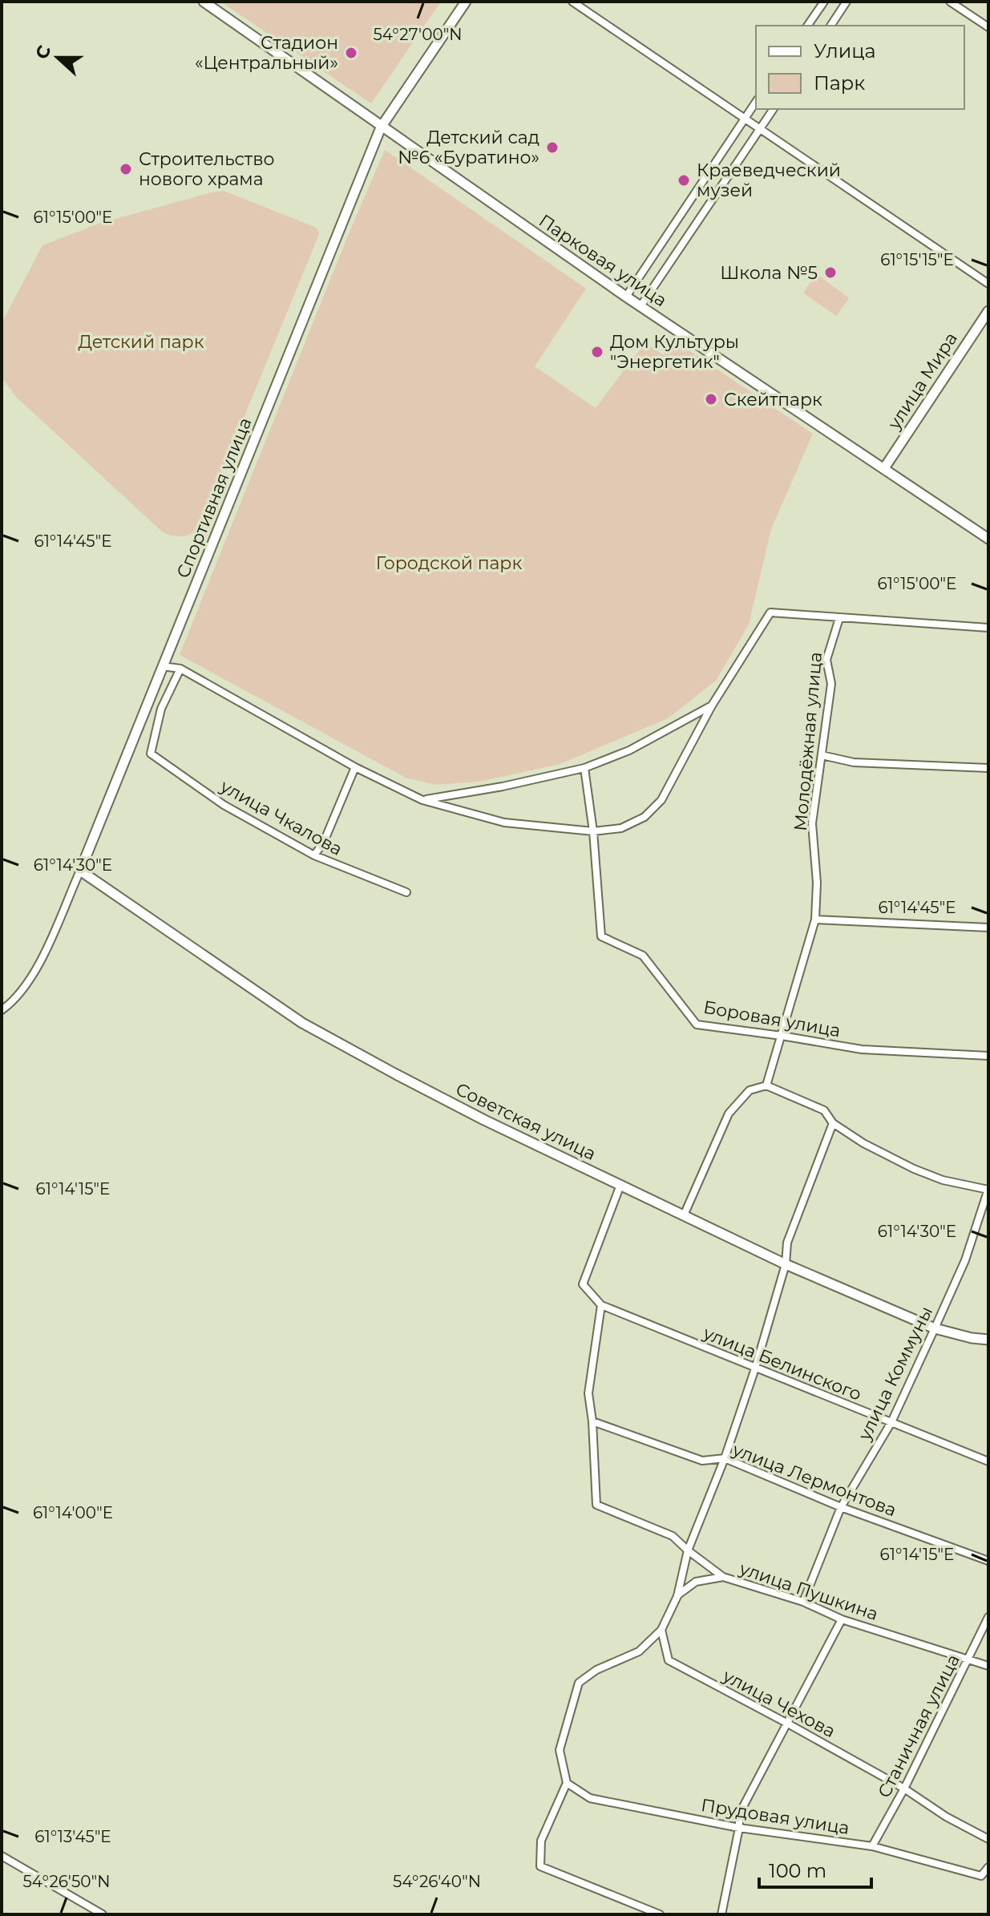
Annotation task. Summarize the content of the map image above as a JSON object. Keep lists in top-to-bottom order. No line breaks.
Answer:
{"streets":{"street":["Парковая улица","улица Мира","Спортивная улица","Молодёжная улица","улица Чкалова","Боровая улица","Советская улица","улица Белинского","улица Коммуны","улица Лермонтова","улица Пушкина","улица Чехова","Станичная улица","Прудовая улица"]},"crossings":[["Парковая улица","улица Мира"],["Парковая улица","Спортивная улица"],["Спортивная улица","Советская улица"],["Молодёжная улица","Боровая улица"],["Советская улица","улица Коммуны"],["улица Белинского","улица Коммуны"],["улица Коммуны","улица Лермонтова"],["улица Коммуны","улица Пушкина"],["улица Лермонтова","улица Пушкина"],["улица Пушкина","Станичная улица"],["улица Чехова","Станичная улица"],["Станичная улица","Прудовая улица"]],"parks":["Детский парк","Городской парк"],"places":["Стадион «Центральный»","Детский сад №6 «Буратино»","Строительство нового храма","Краеведческий музей","Школа №5","Дом Культуры \"Энергетик\"","Скейтпарк"],"legend":["Улица","Парк"],"scale_bar":"100 m","north":"left","coordinates":["54°27'00\"N","61°15'00\"E","61°15'15\"E","61°14'45\"E","61°14'30\"E","61°14'15\"E","61°14'00\"E","61°13'45\"E","54°26'50\"N","54°26'40\"N"]}
